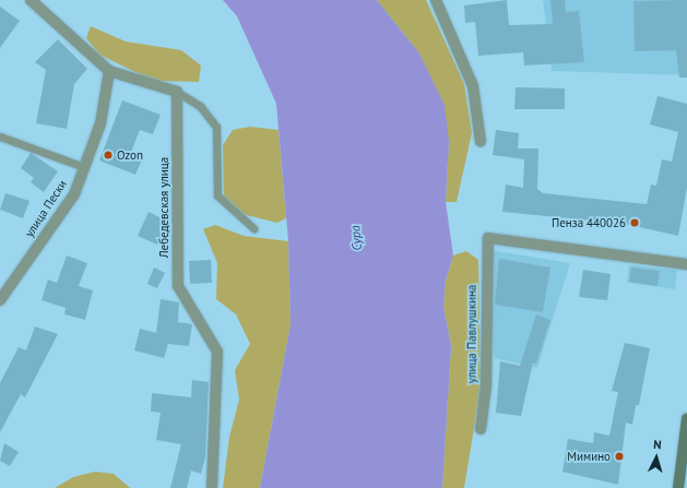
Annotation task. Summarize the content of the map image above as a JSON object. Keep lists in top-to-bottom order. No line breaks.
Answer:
{"streets":{"street":["Лебедевская улица","улица Пески","улица Павлушкина"]},"water":["Сура"],"places":["Ozon","Пенза 440026","Мимино"],"north":"top"}
